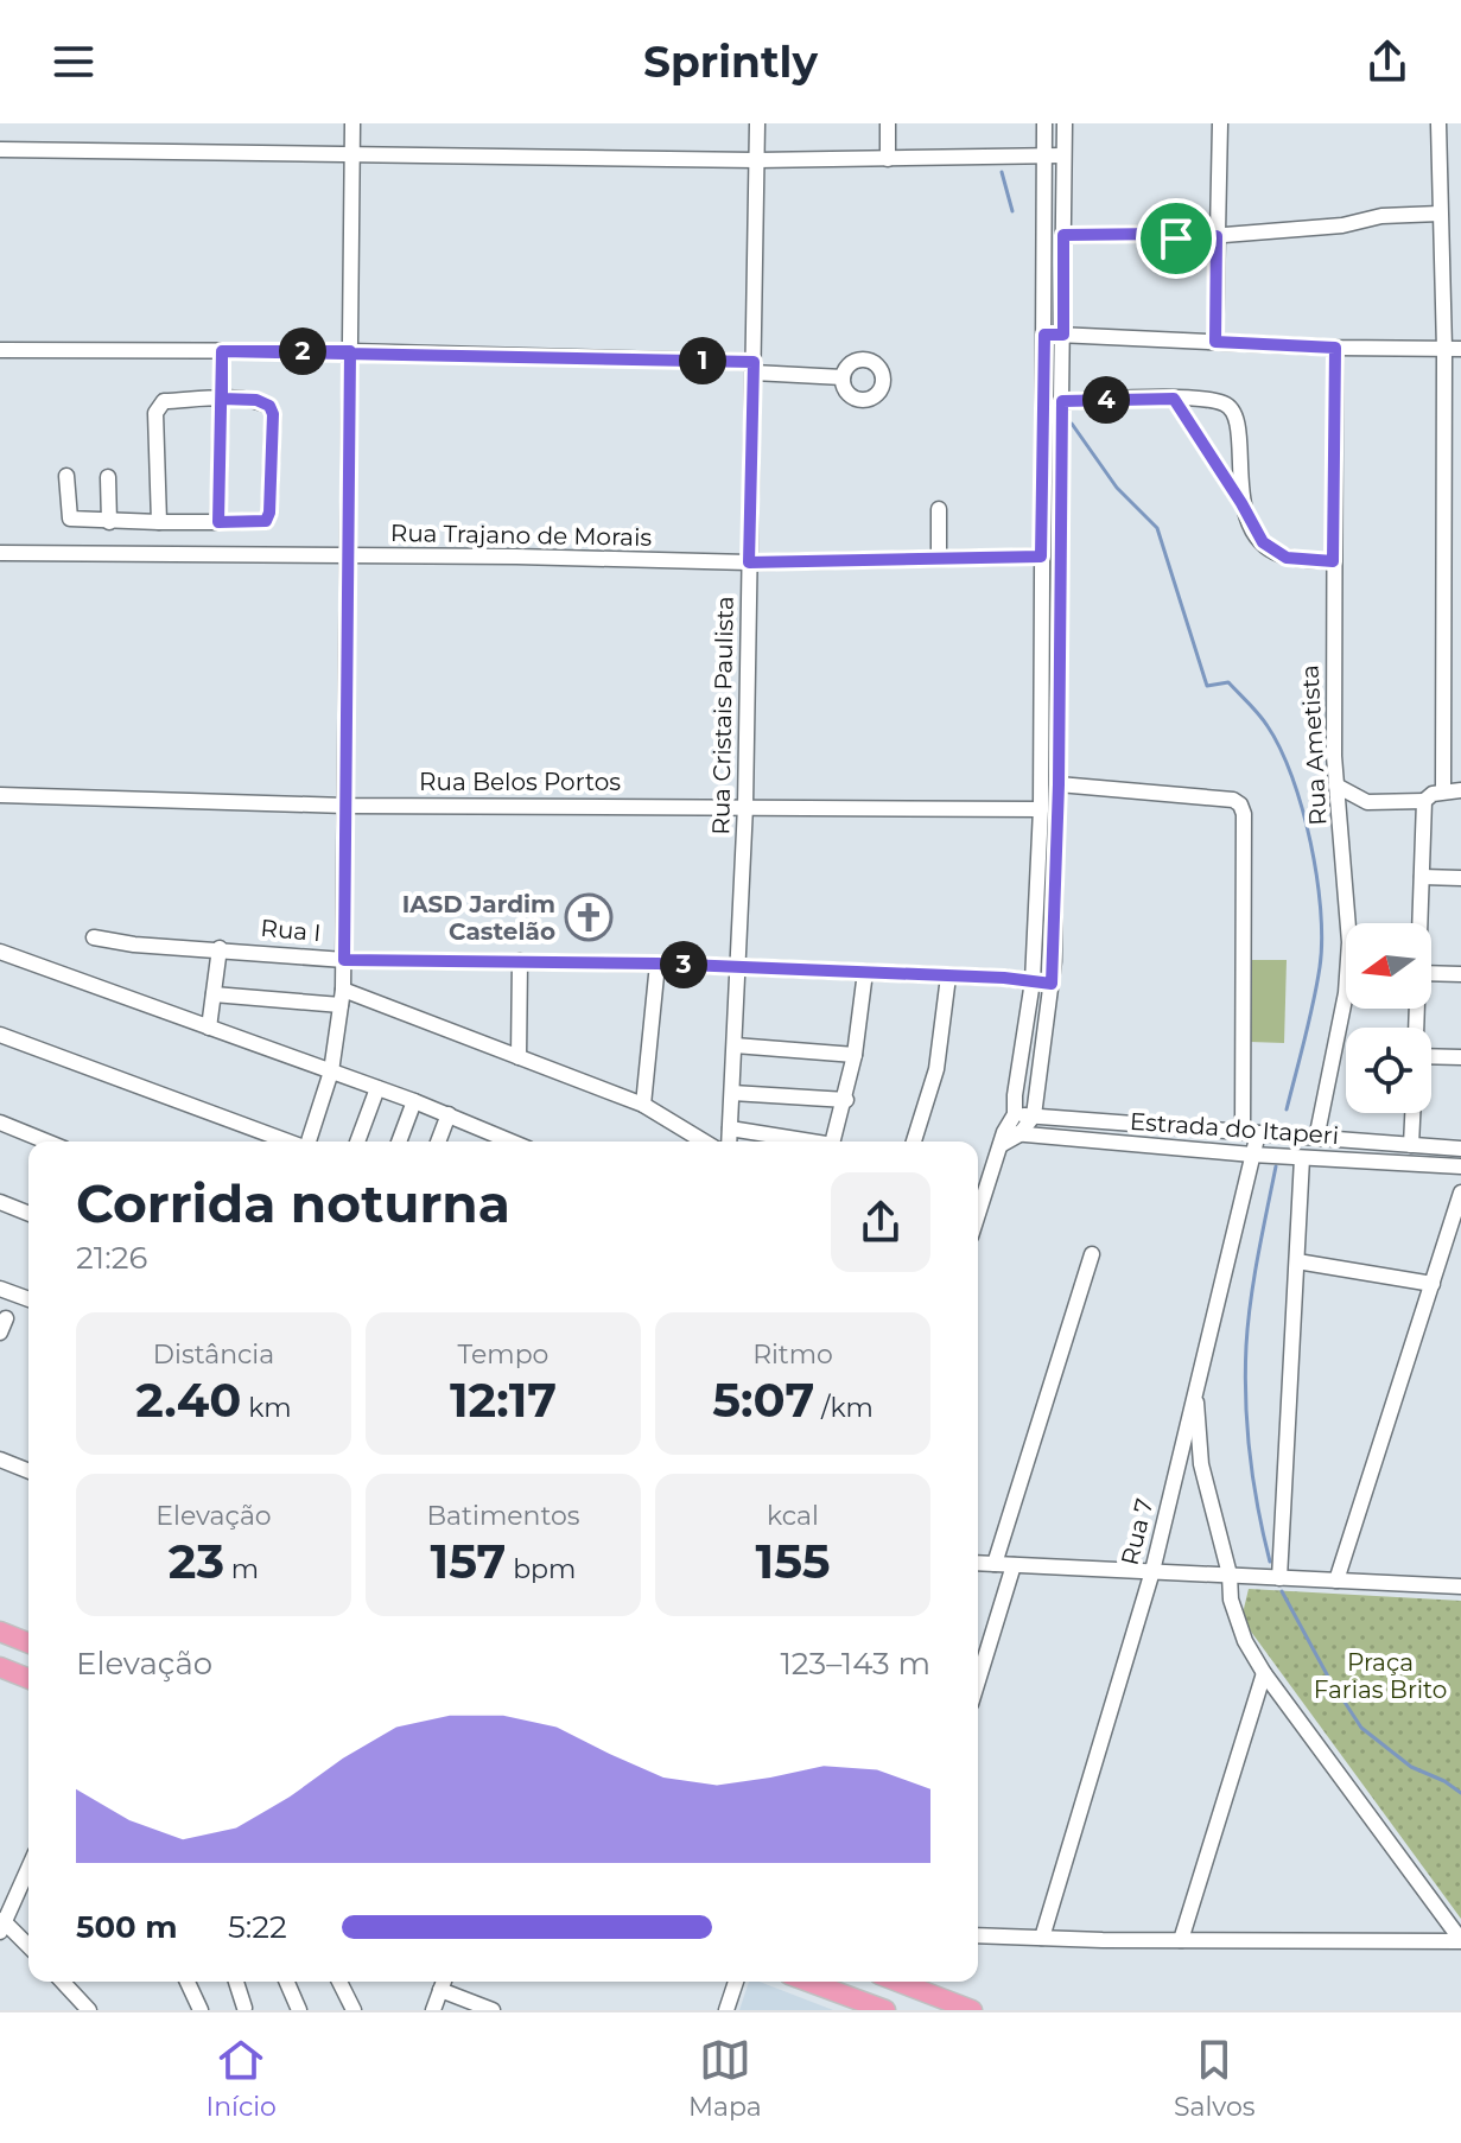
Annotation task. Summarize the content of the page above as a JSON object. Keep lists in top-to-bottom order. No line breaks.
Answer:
{"streets":{"street":["Rua Trajano de Morais","Rua Cristais Paulista","Rua Ametista","Rua Belos Portos","Rua I","Estrada do Itaperi","Rua 7"]},"crossings":[["Rua Trajano de Morais","Rua Cristais Paulista"],["Rua Cristais Paulista","Rua Belos Portos"],["Rua Cristais Paulista","Rua I"],["Rua Ametista","Estrada do Itaperi"],["Estrada do Itaperi","Rua 7"]],"parks":["Praça Farias Brito"],"places":{"church":["IASD Jardim Castelão"]},"north":"left","page":{"header":"Sprintly","pins":["2","1","4","3"],"heading":["Corrida noturna","21:26"],"stats":[["Distância","2.40 km"],["Tempo","12:17"],["Ritmo","5:07 /km"],["Elevação","23 m"],["Batimentos","157 bpm"],["kcal","155"]],"chart":["Elevação","123–143 m"],"list":[{"name":"500 m","note":"5:22"}],"tabs":["Início","Mapa","Salvos"]}}
